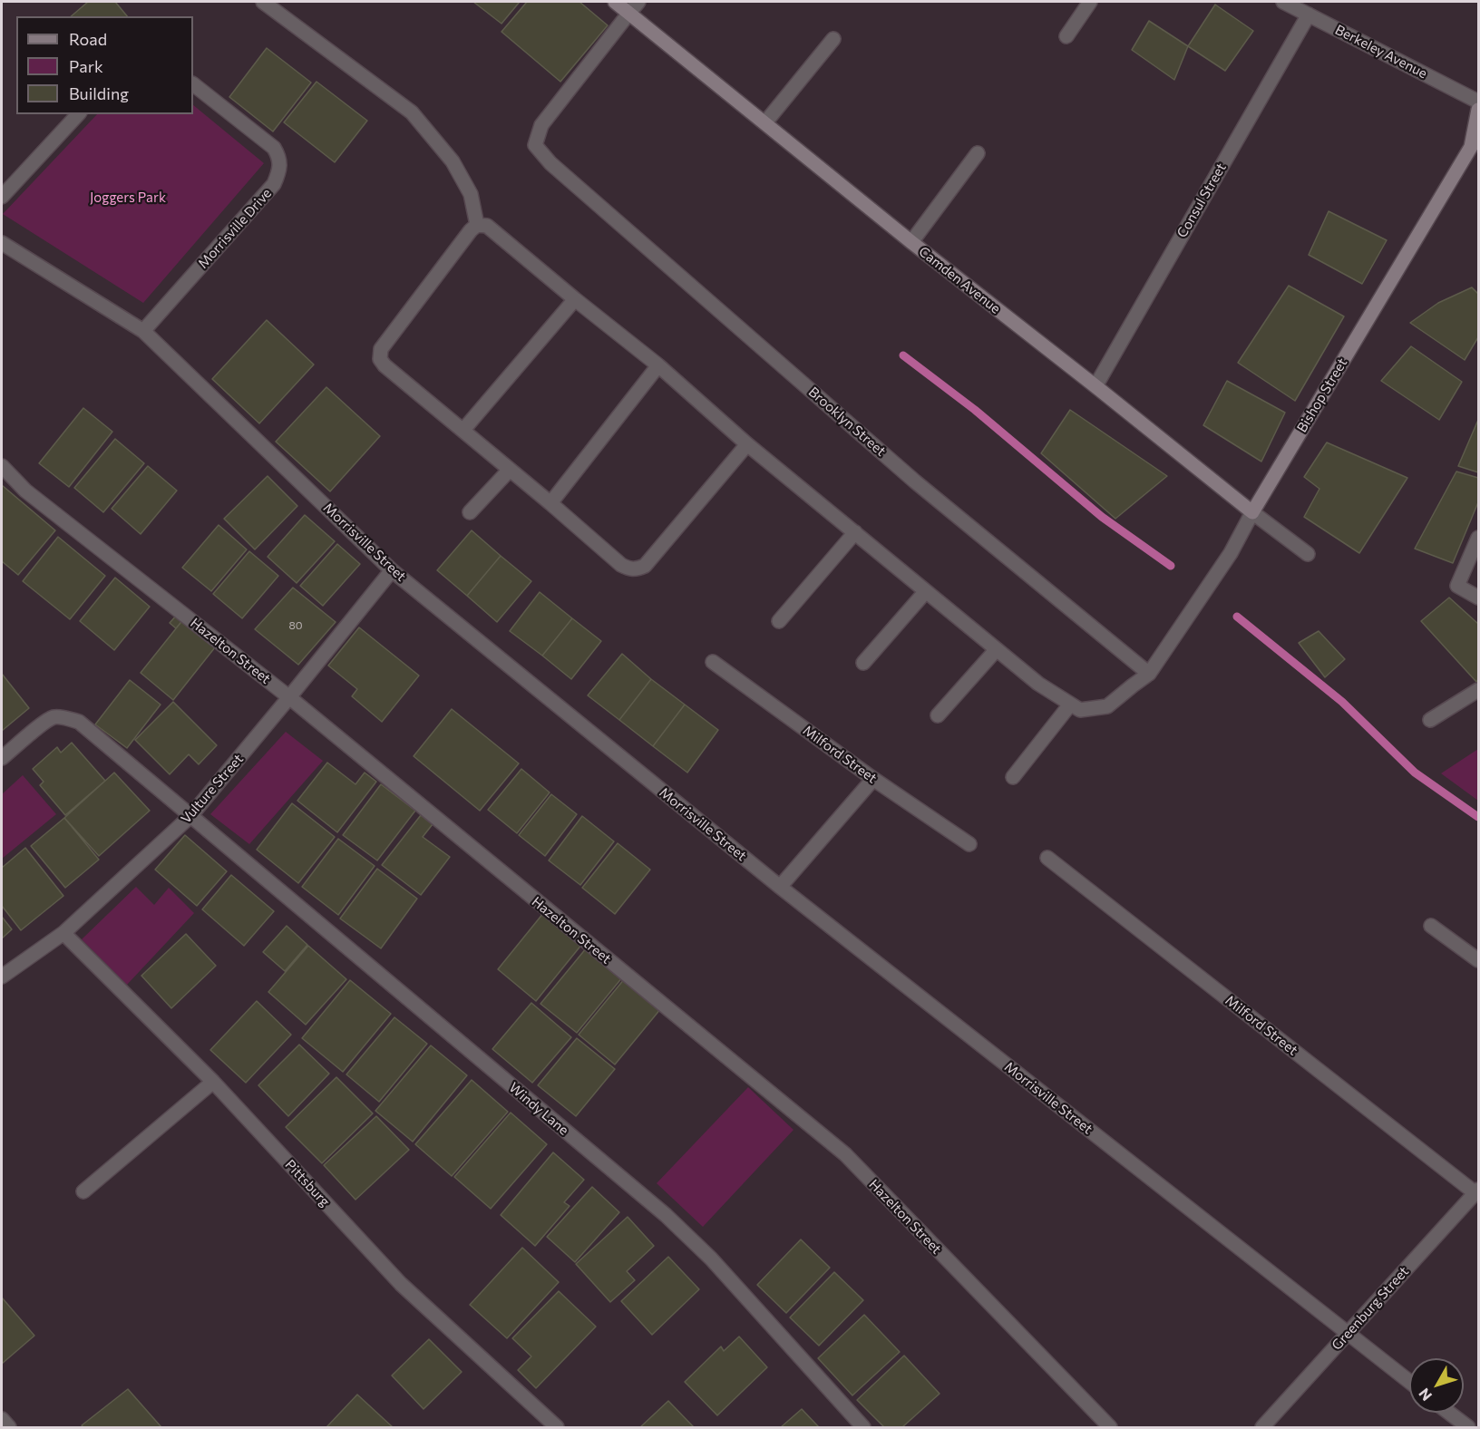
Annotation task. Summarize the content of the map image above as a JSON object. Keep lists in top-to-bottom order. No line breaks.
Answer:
{"streets":{"street":["Berkeley Avenue","Consul Street","Morrisville Drive","Camden Avenue","Bishop Street","Brooklyn Street","Morrisville Street","Hazelton Street","Milford Street","Vulture Street","Windy Lane","Pittsburg","Greenburg Street"]},"crossings":[["Berkeley Avenue","Consul Street"],["Consul Street","Camden Avenue"],["Morrisville Drive","Morrisville Street"],["Camden Avenue","Bishop Street"],["Camden Avenue","Brooklyn Street"],["Bishop Street","Brooklyn Street"],["Morrisville Street","Vulture Street"],["Morrisville Street","Greenburg Street"],["Hazelton Street","Vulture Street"],["Milford Street","Greenburg Street"],["Vulture Street","Windy Lane"],["Vulture Street","Pittsburg"]],"parks":["Joggers Park"],"house_numbers":["80"],"legend":["Road","Park","Building"],"north":"bottom left"}
